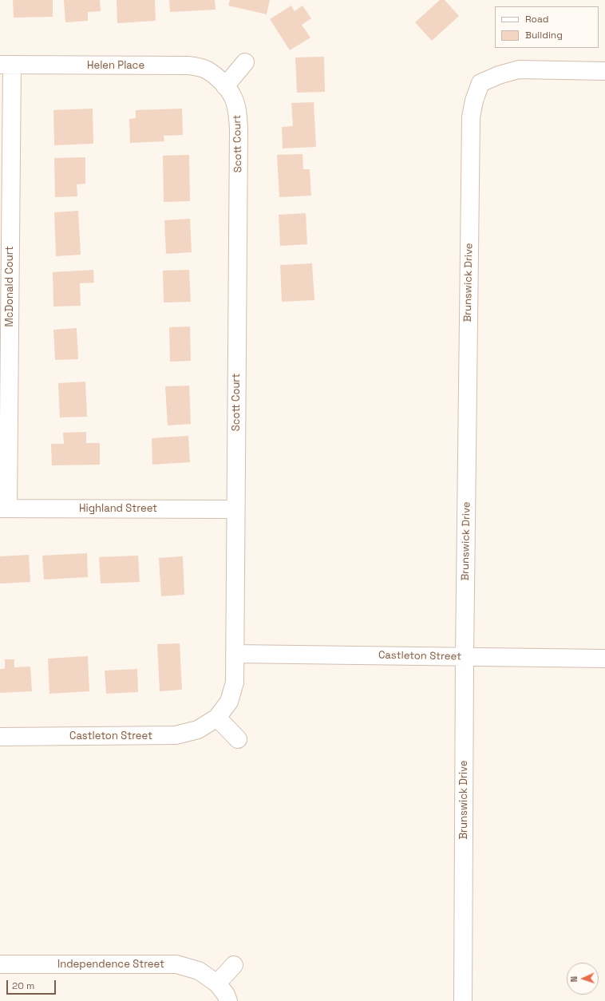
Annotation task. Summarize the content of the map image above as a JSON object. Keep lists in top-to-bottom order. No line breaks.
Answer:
{"streets":{"street":["Helen Place","Scott Court","Brunswick Drive","McDonald Court","Highland Street","Castleton Street","Independence Street"]},"crossings":[["Helen Place","Scott Court"],["Helen Place","McDonald Court"],["Scott Court","Highland Street"],["Scott Court","Castleton Street"],["Brunswick Drive","Castleton Street"],["McDonald Court","Highland Street"]],"legend":["Road","Building"],"scale_bar":"20 m","north":"left"}
